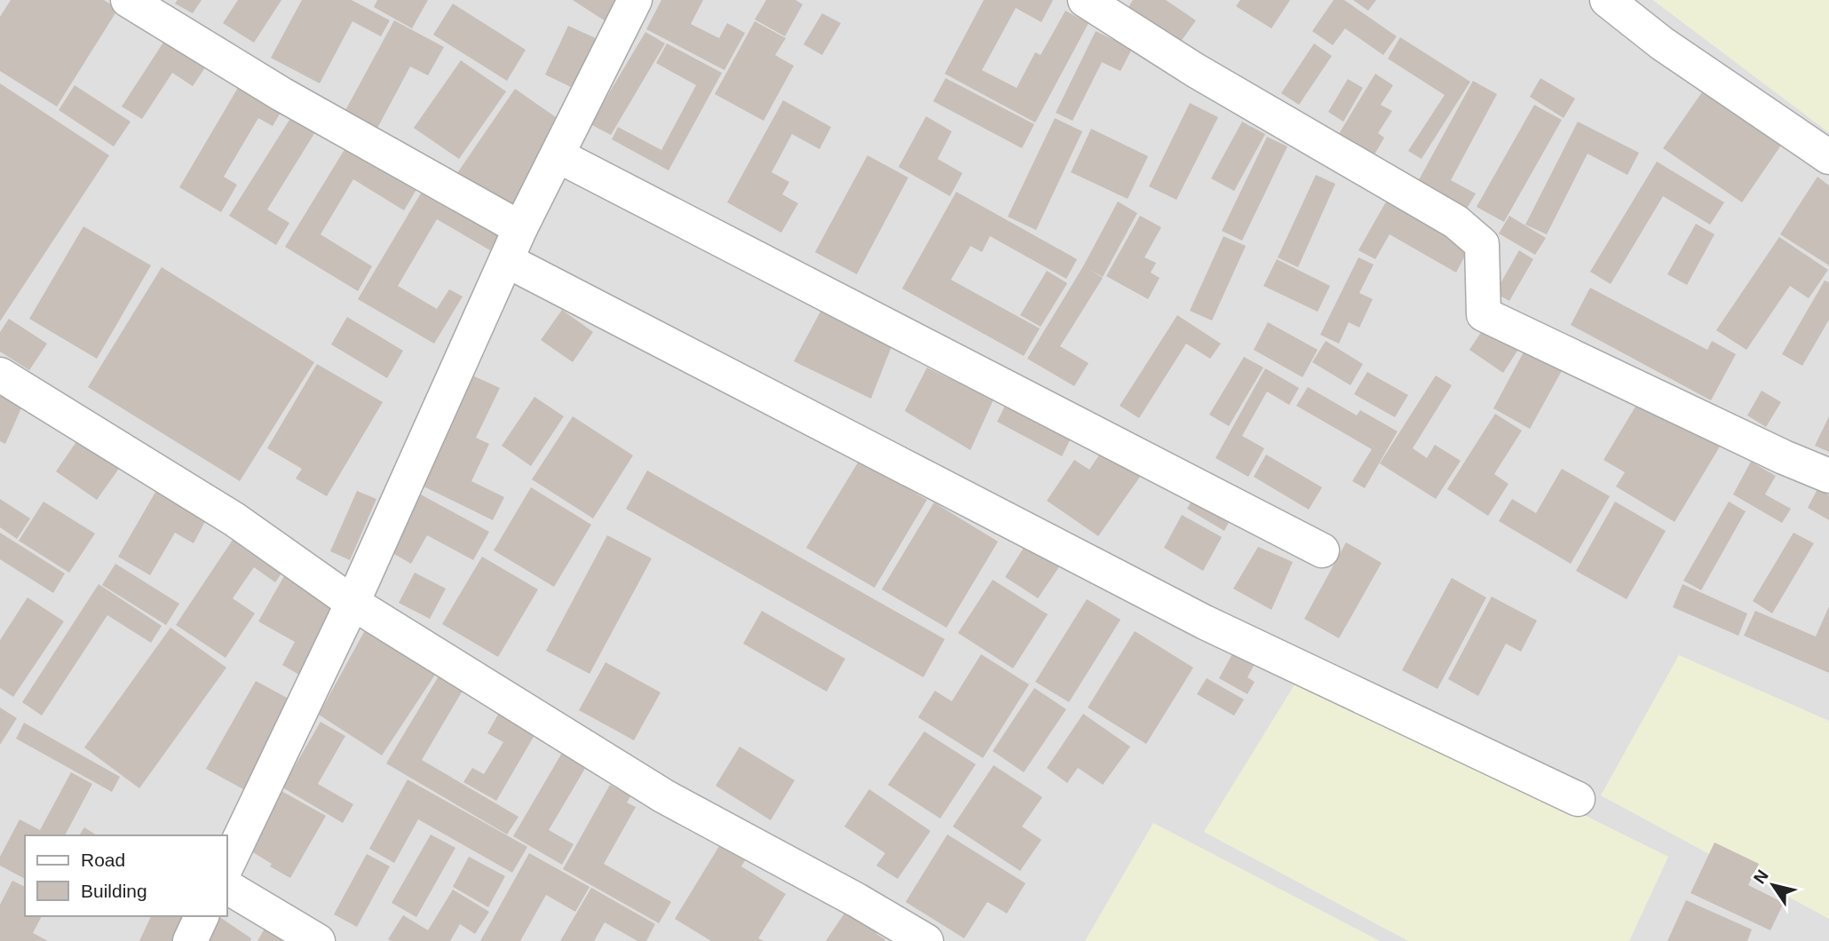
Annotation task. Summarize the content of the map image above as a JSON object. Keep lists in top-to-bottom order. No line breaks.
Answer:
{"legend":["Road","Building"],"north":"top left"}
